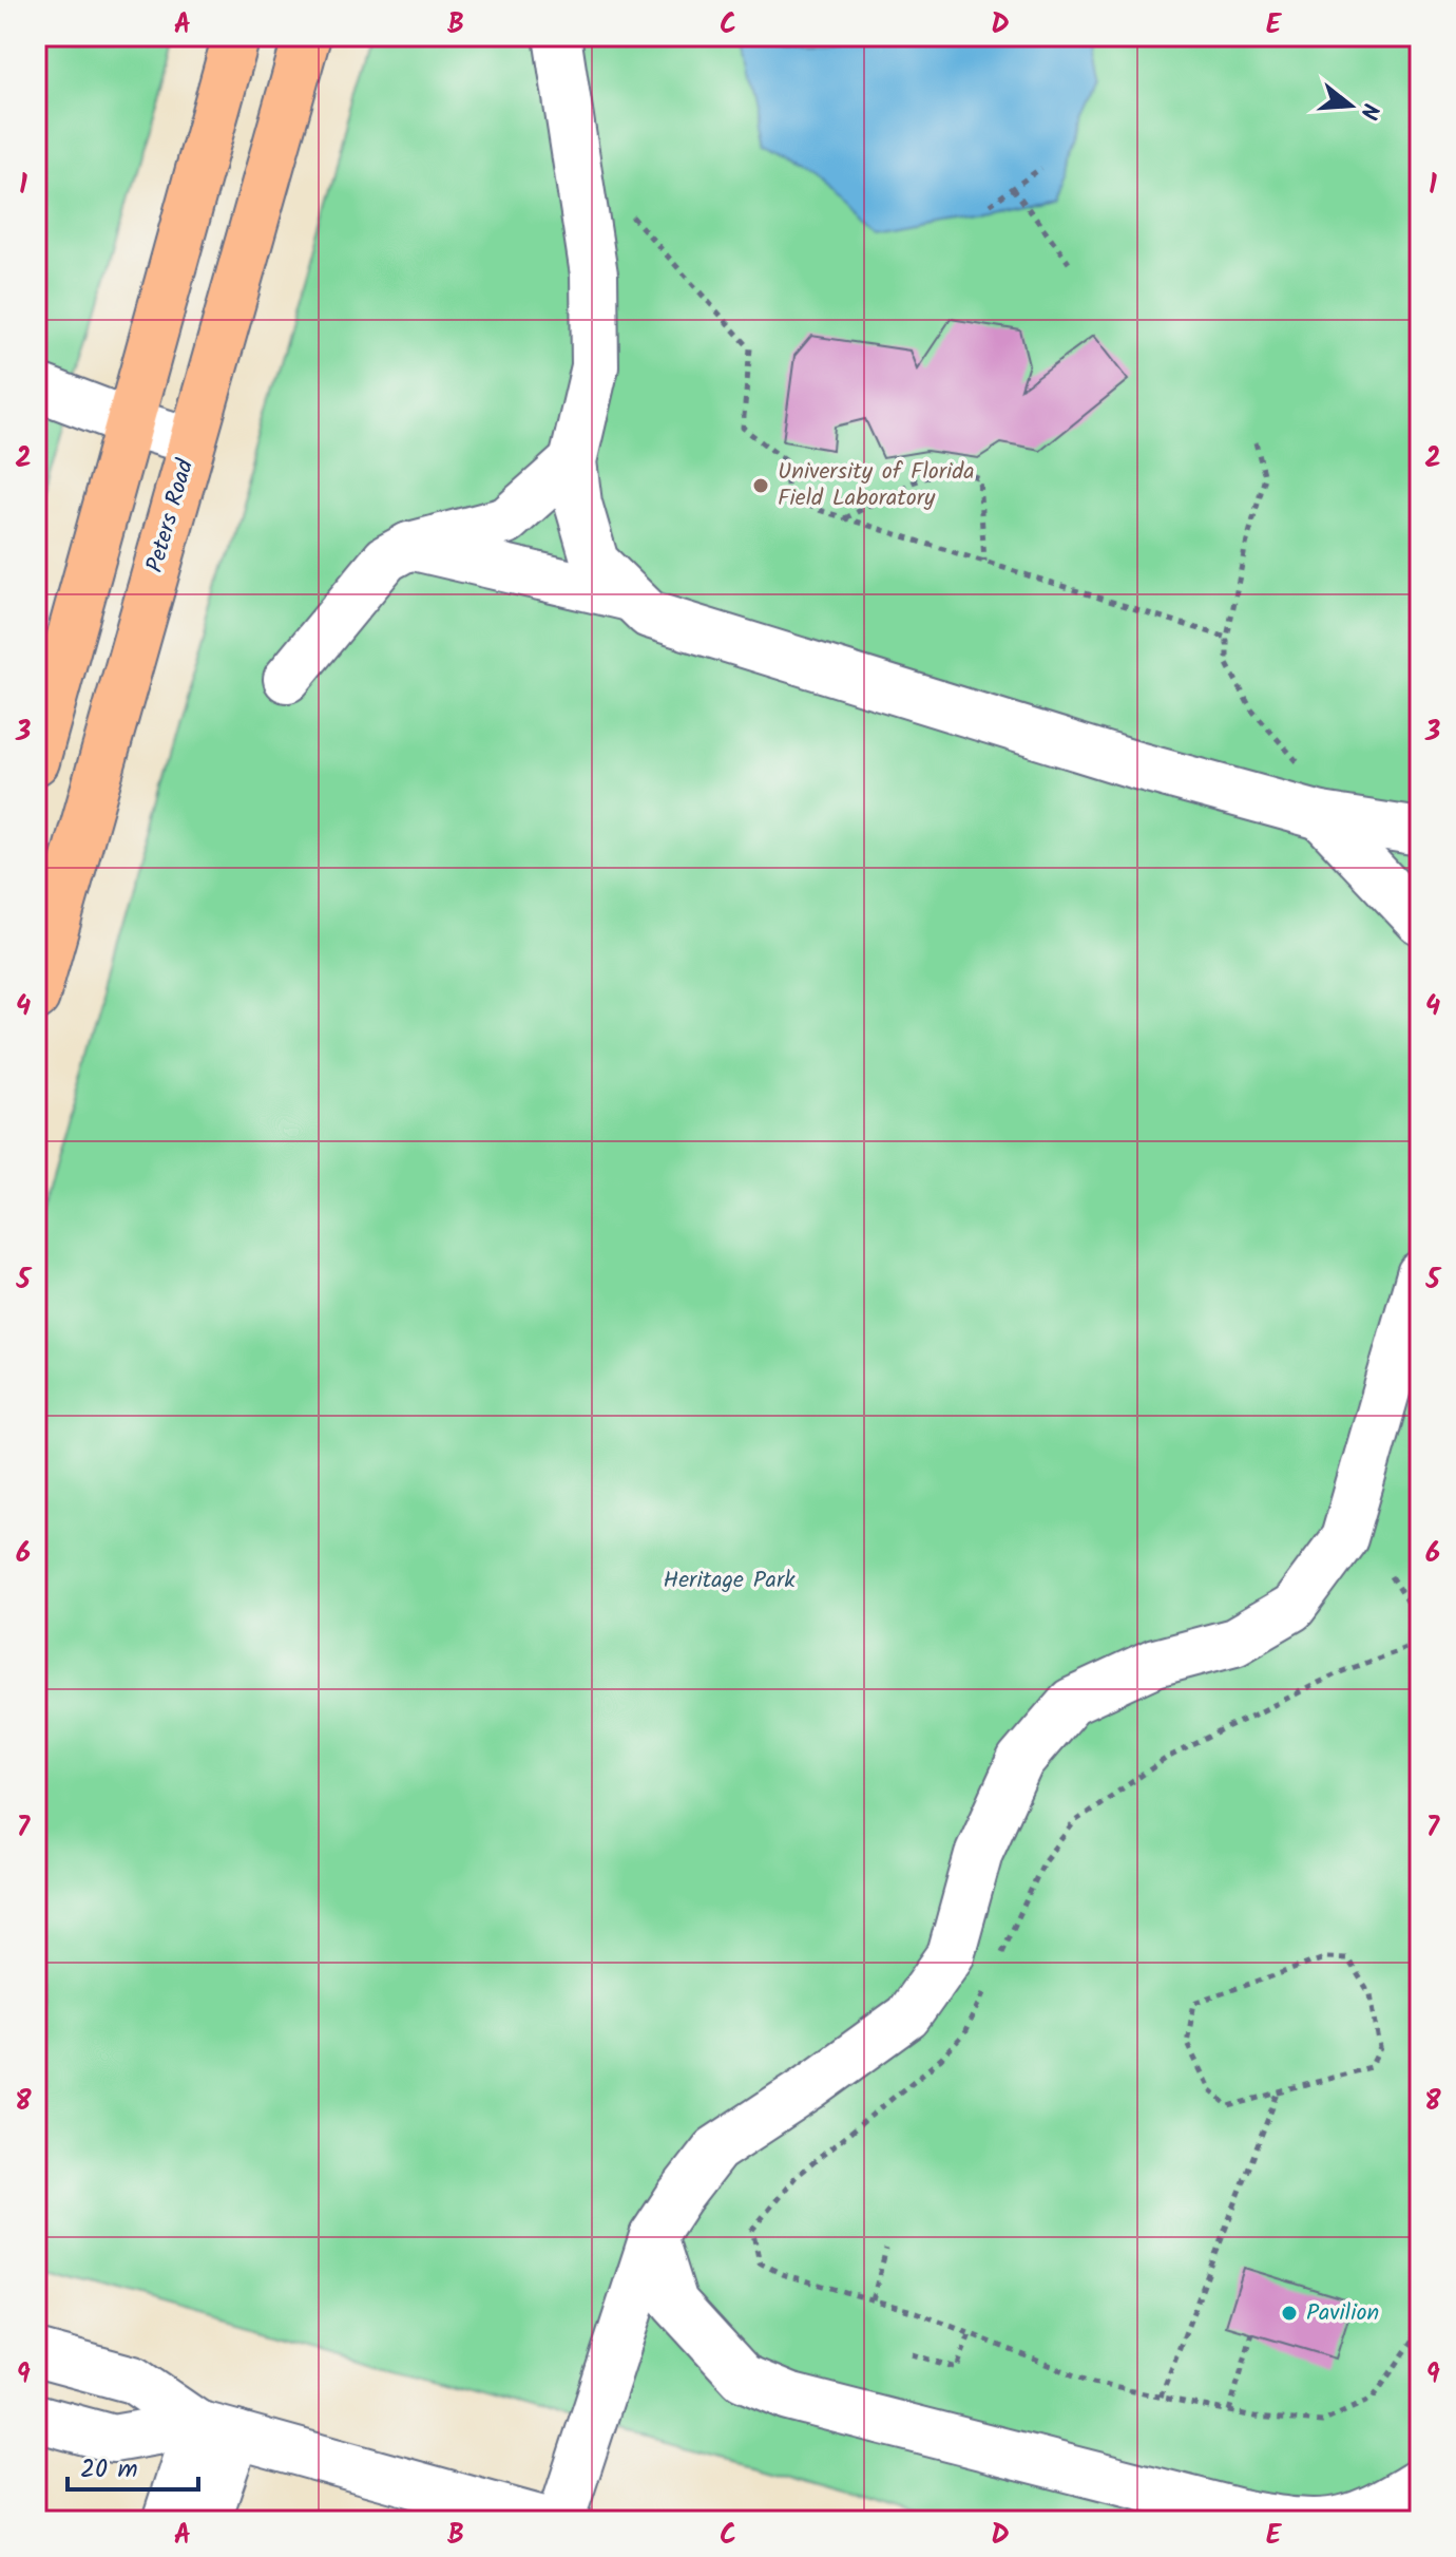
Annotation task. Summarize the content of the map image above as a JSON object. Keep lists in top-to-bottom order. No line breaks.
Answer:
{"streets":{"main road":["Peters Road"]},"parks":["Heritage Park"],"places":["University of Florida Field Laboratory","Pavilion"],"scale_bar":"20 m","north":"right","grid":{"columns":["A","B","C","D","E"],"rows":["1","2","3","4","5","6","7","8","9"]}}
